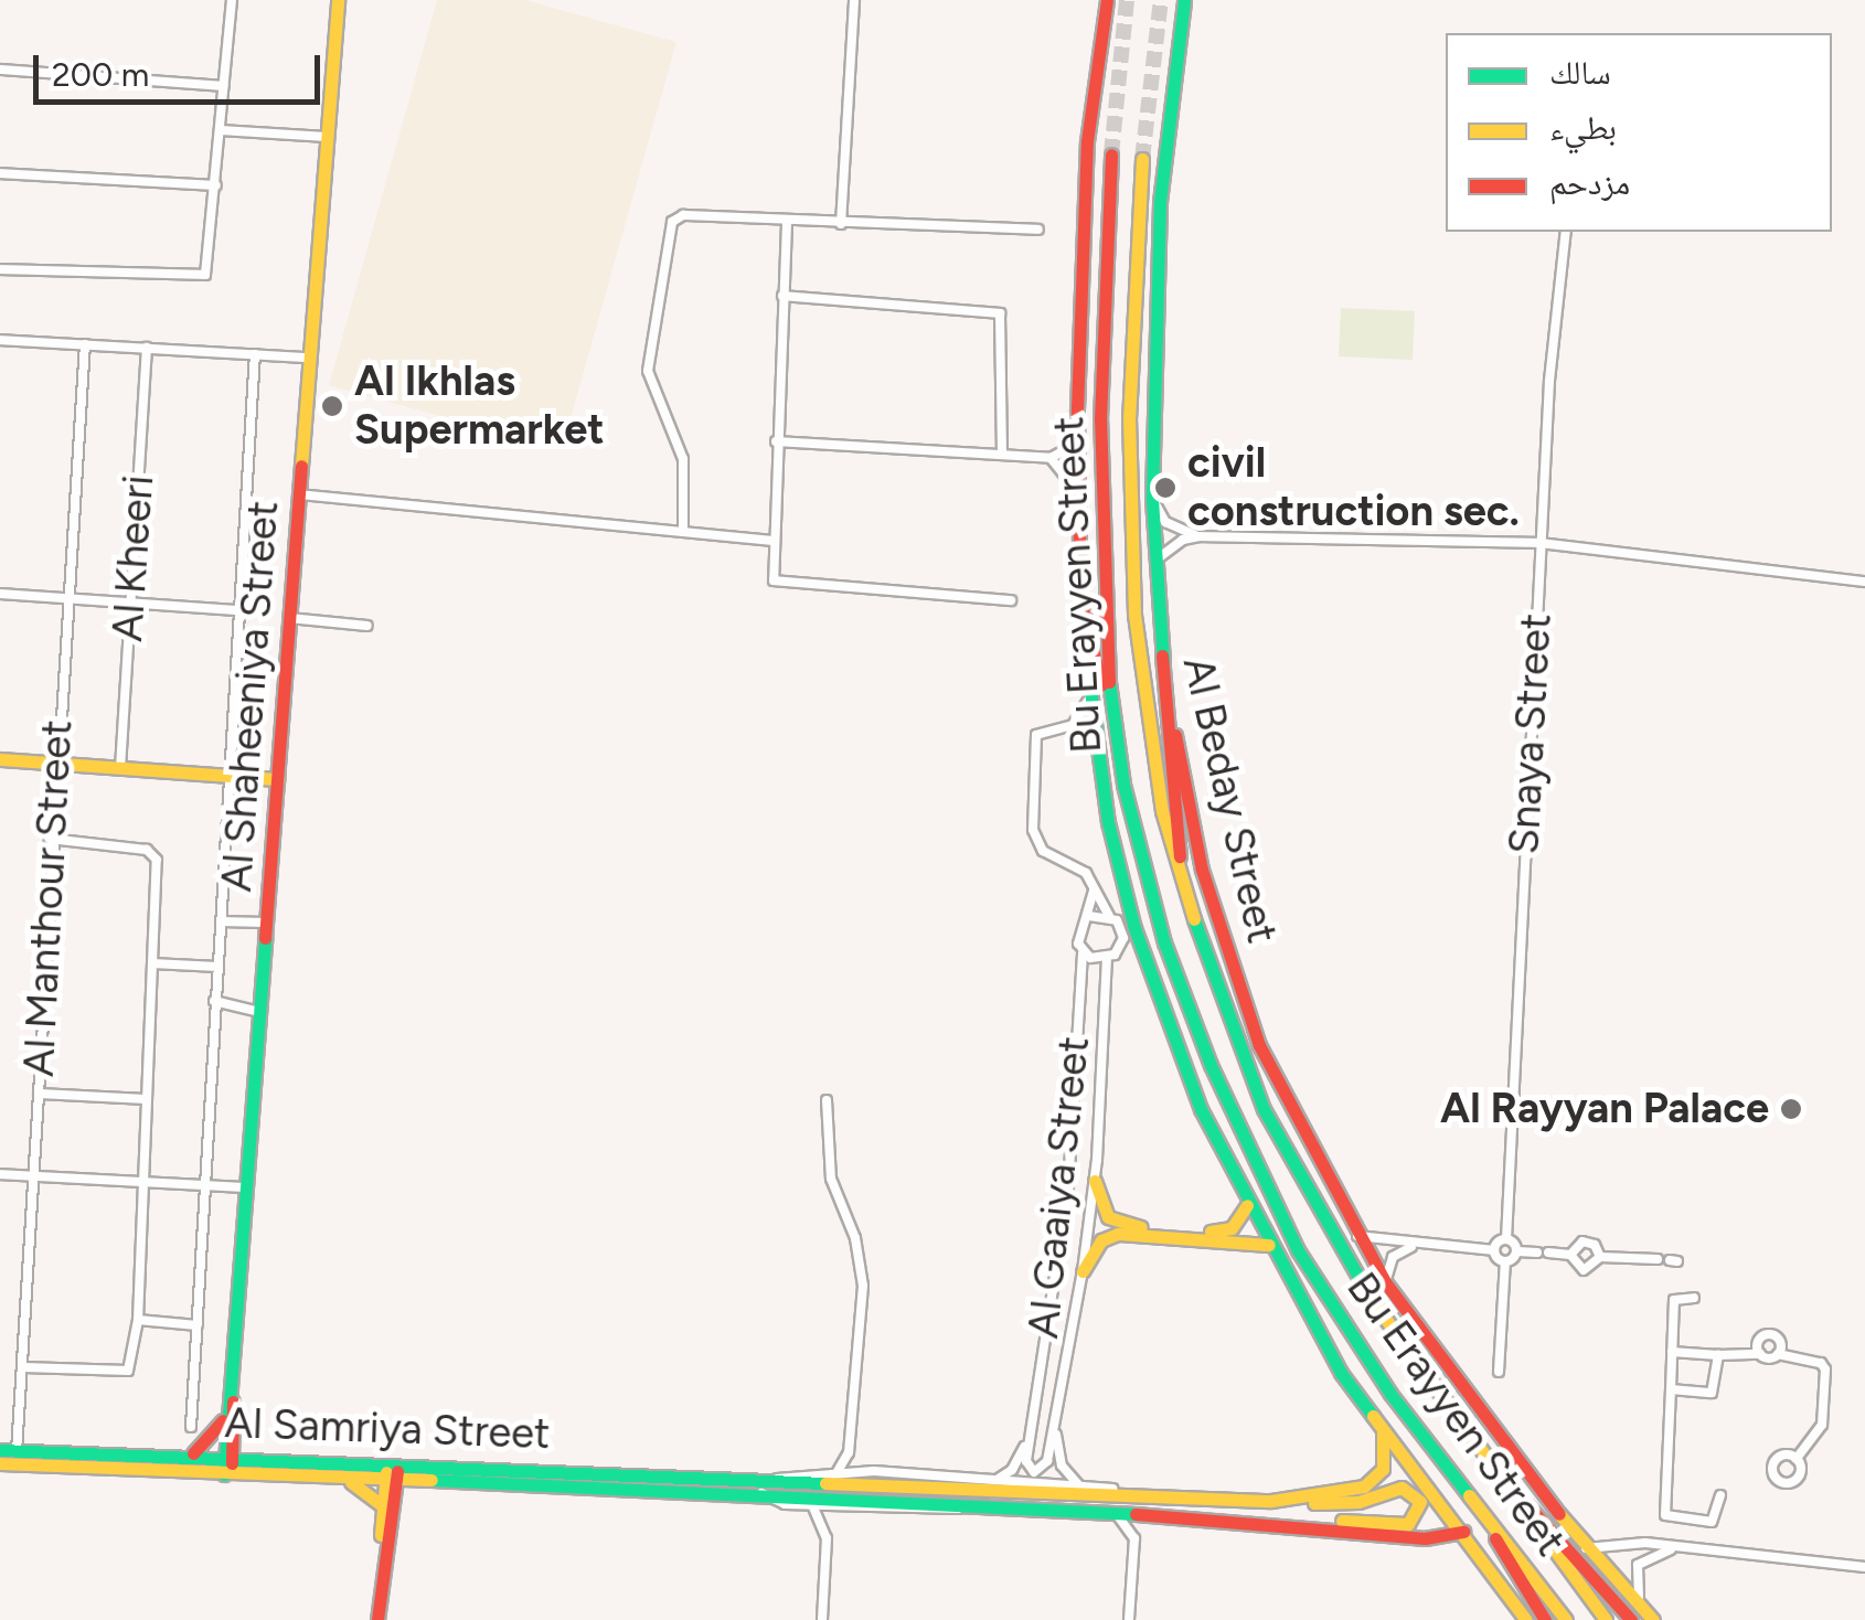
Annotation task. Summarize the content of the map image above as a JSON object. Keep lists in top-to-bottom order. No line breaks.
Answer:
{"streets":{"main road":["Bu Erayyen Street","Al Shaheeniya Street","Al Beday Street","Al Samriya Street"],"street":["Al Kheeri","Snaya Street","Al Manthour Street","Al Gaaiya Street"]},"crossings":[["Al Shaheeniya Street","Al Samriya Street"],["Al Manthour Street","Al Samriya Street"],["Al Gaaiya Street","Al Samriya Street"]],"places":["Al Ikhlas Supermarket","civil construction sec.","Al Rayyan Palace"],"legend":["سالك","بطيء","مزدحم"],"scale_bar":"200 m"}
